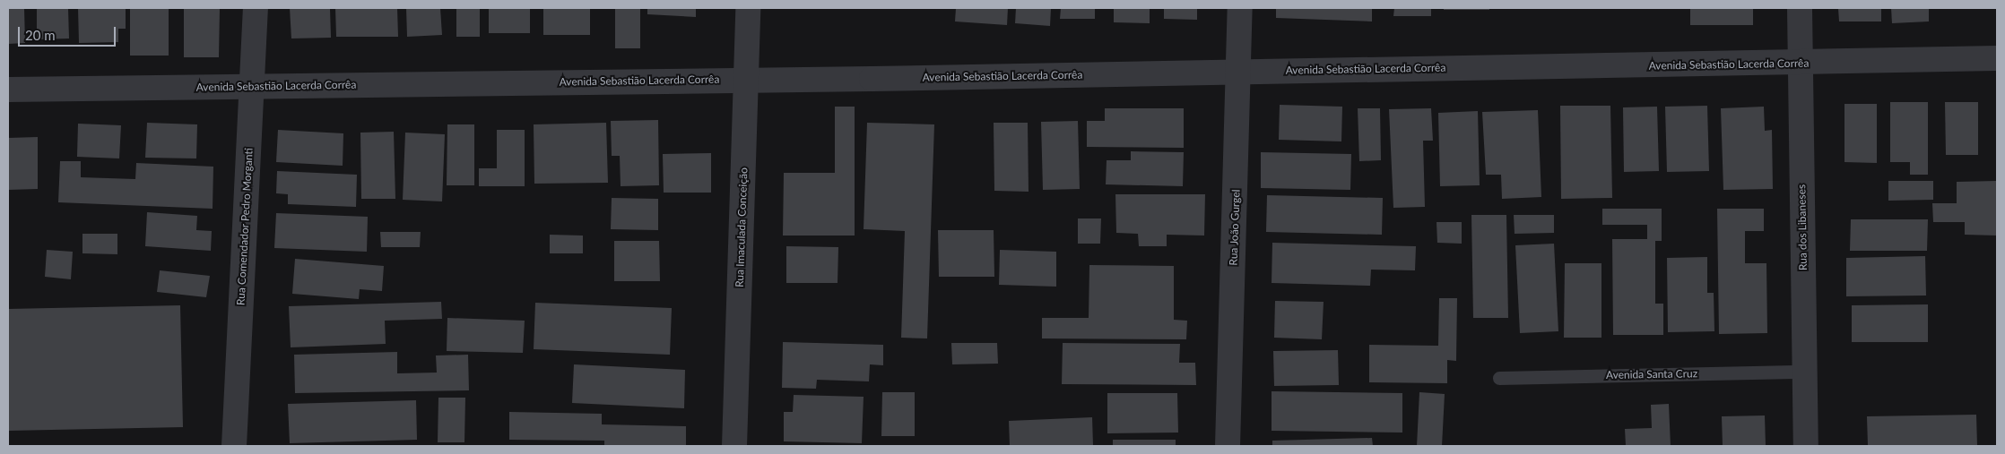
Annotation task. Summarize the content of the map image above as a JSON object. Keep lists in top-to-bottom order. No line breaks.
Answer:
{"streets":{"street":["Avenida Sebastião Lacerda Corrêa","Rua Comendador Pedro Morganti","Rua Imaculada Conceição","Rua João Gurgel","Rua dos Libaneses"],"lane":["Avenida Santa Cruz"]},"crossings":[["Avenida Sebastião Lacerda Corrêa","Rua Comendador Pedro Morganti"],["Avenida Sebastião Lacerda Corrêa","Rua Imaculada Conceição"],["Avenida Sebastião Lacerda Corrêa","Rua João Gurgel"],["Avenida Sebastião Lacerda Corrêa","Rua dos Libaneses"],["Rua dos Libaneses","Avenida Santa Cruz"]],"scale_bar":"20 m"}
